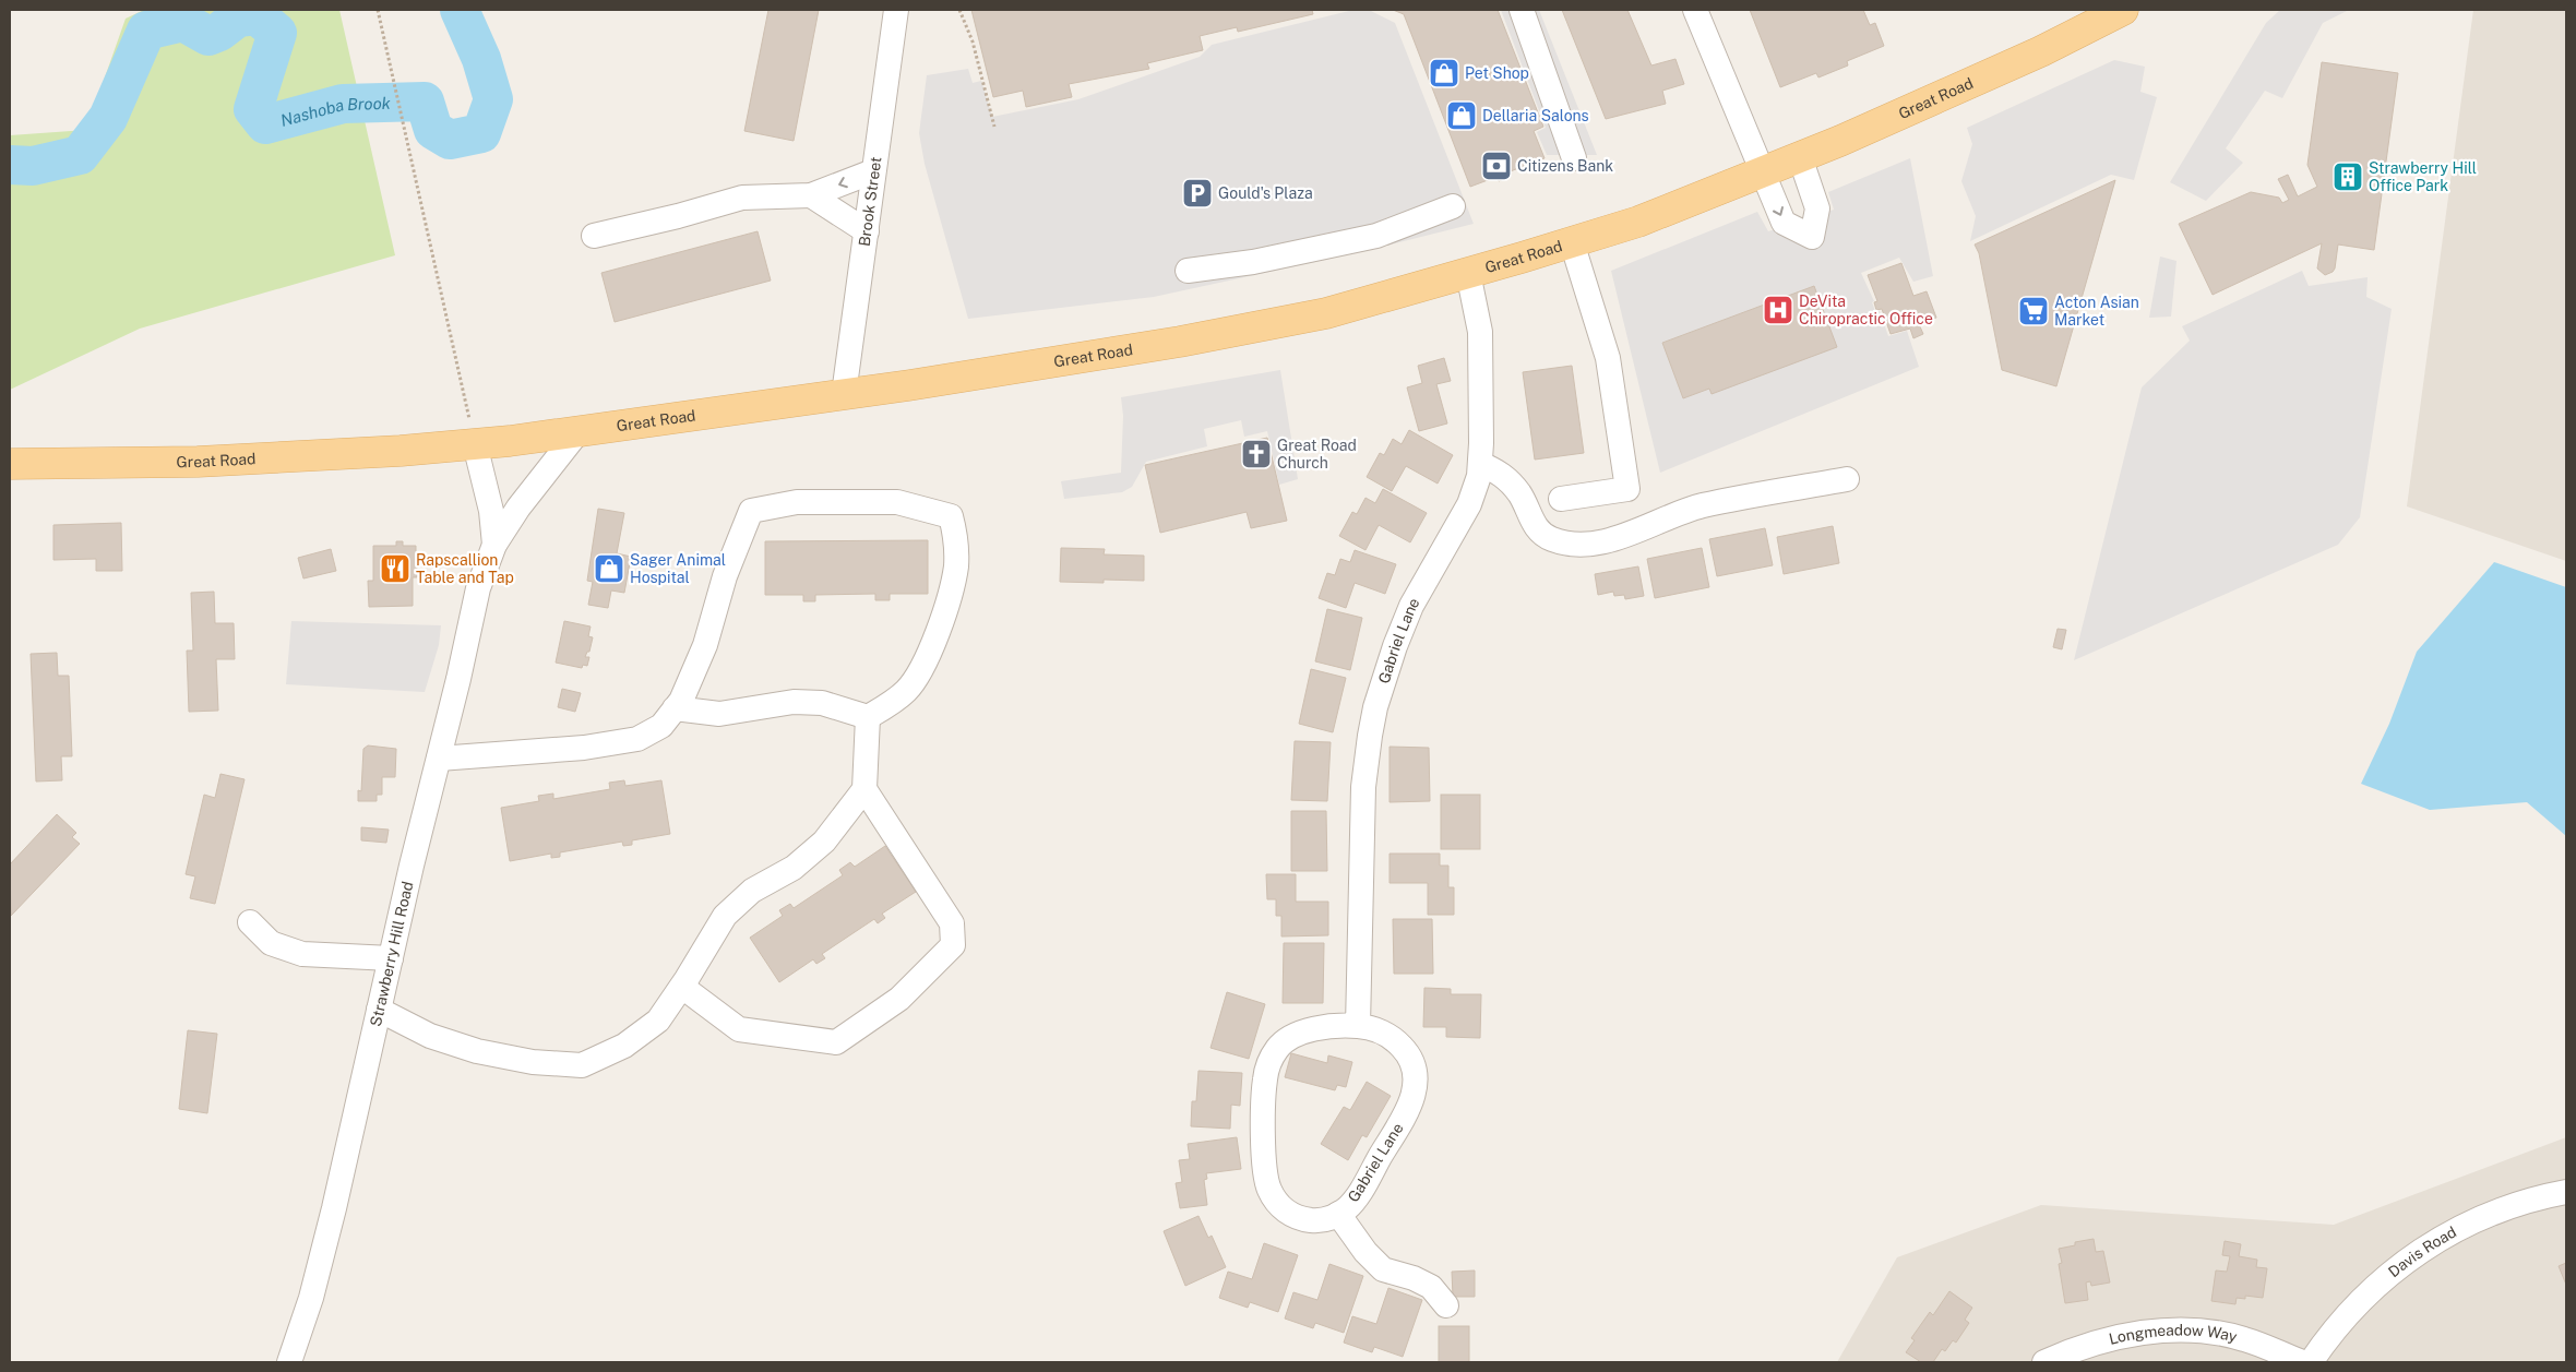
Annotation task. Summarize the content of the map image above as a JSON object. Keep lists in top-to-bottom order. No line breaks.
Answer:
{"streets":{"main road":["Great Road"],"street":["Brook Street","Gabriel Lane","Strawberry Hill Road","Davis Road","Longmeadow Way"]},"crossings":[["Great Road","Brook Street"],["Great Road","Gabriel Lane"],["Great Road","Strawberry Hill Road"]],"water":["Nashoba Brook"],"places":{"shop":["Pet Shop","Dellaria Salons","Sager Animal Hospital"],"bank":["Citizens Bank"],"building":["Strawberry Hill Office Park"],"parking":["Gould's Plaza"],"hospital":["DeVita Chiropractic Office"],"supermarket":["Acton Asian Market"],"church":["Great Road Church"],"restaurant":["Rapscallion Table and Tap"]}}
